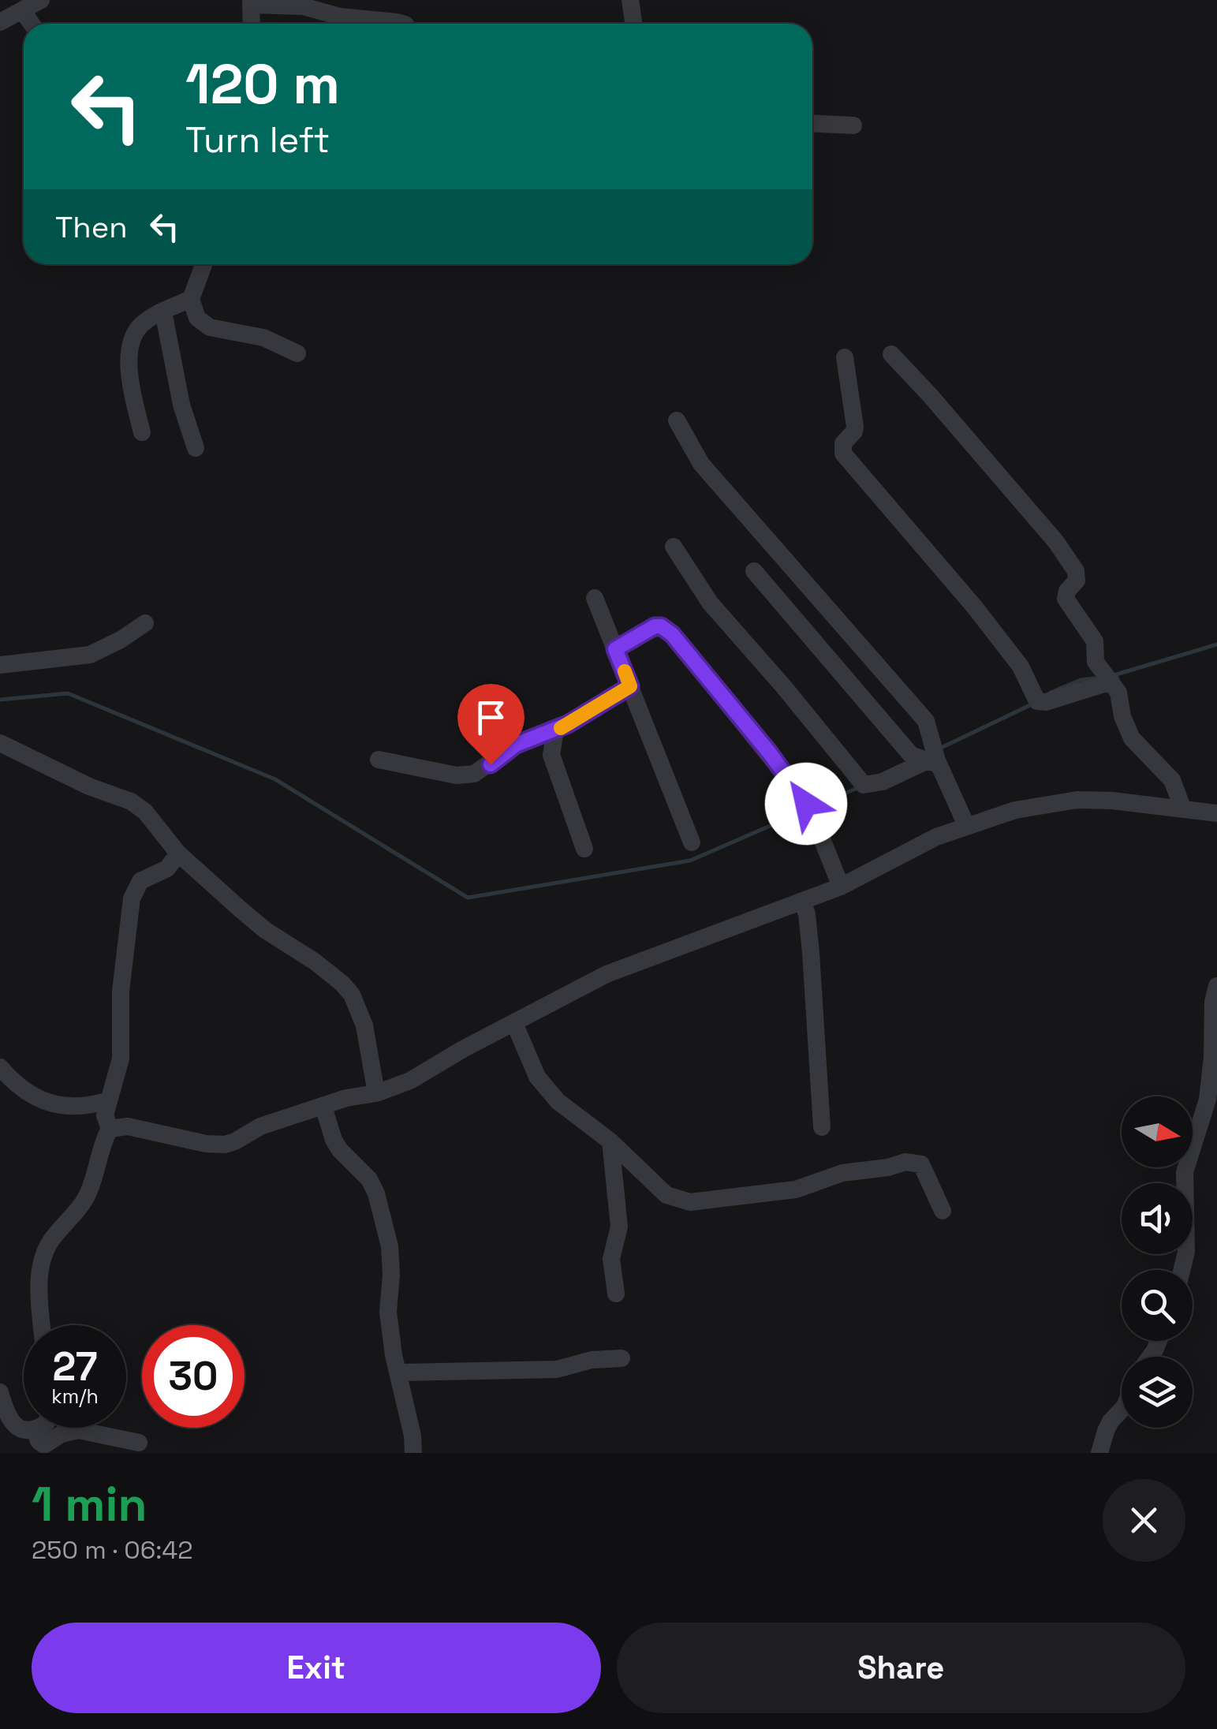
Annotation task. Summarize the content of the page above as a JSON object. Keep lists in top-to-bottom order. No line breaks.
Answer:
{"north":"right","page":{"turn":["120 m","Turn left"],"then":"Then","speed":"27 km/h","limit":"30","heading":["1 min","250 m · 06:42"],"buttons":["Exit","Share"]}}
